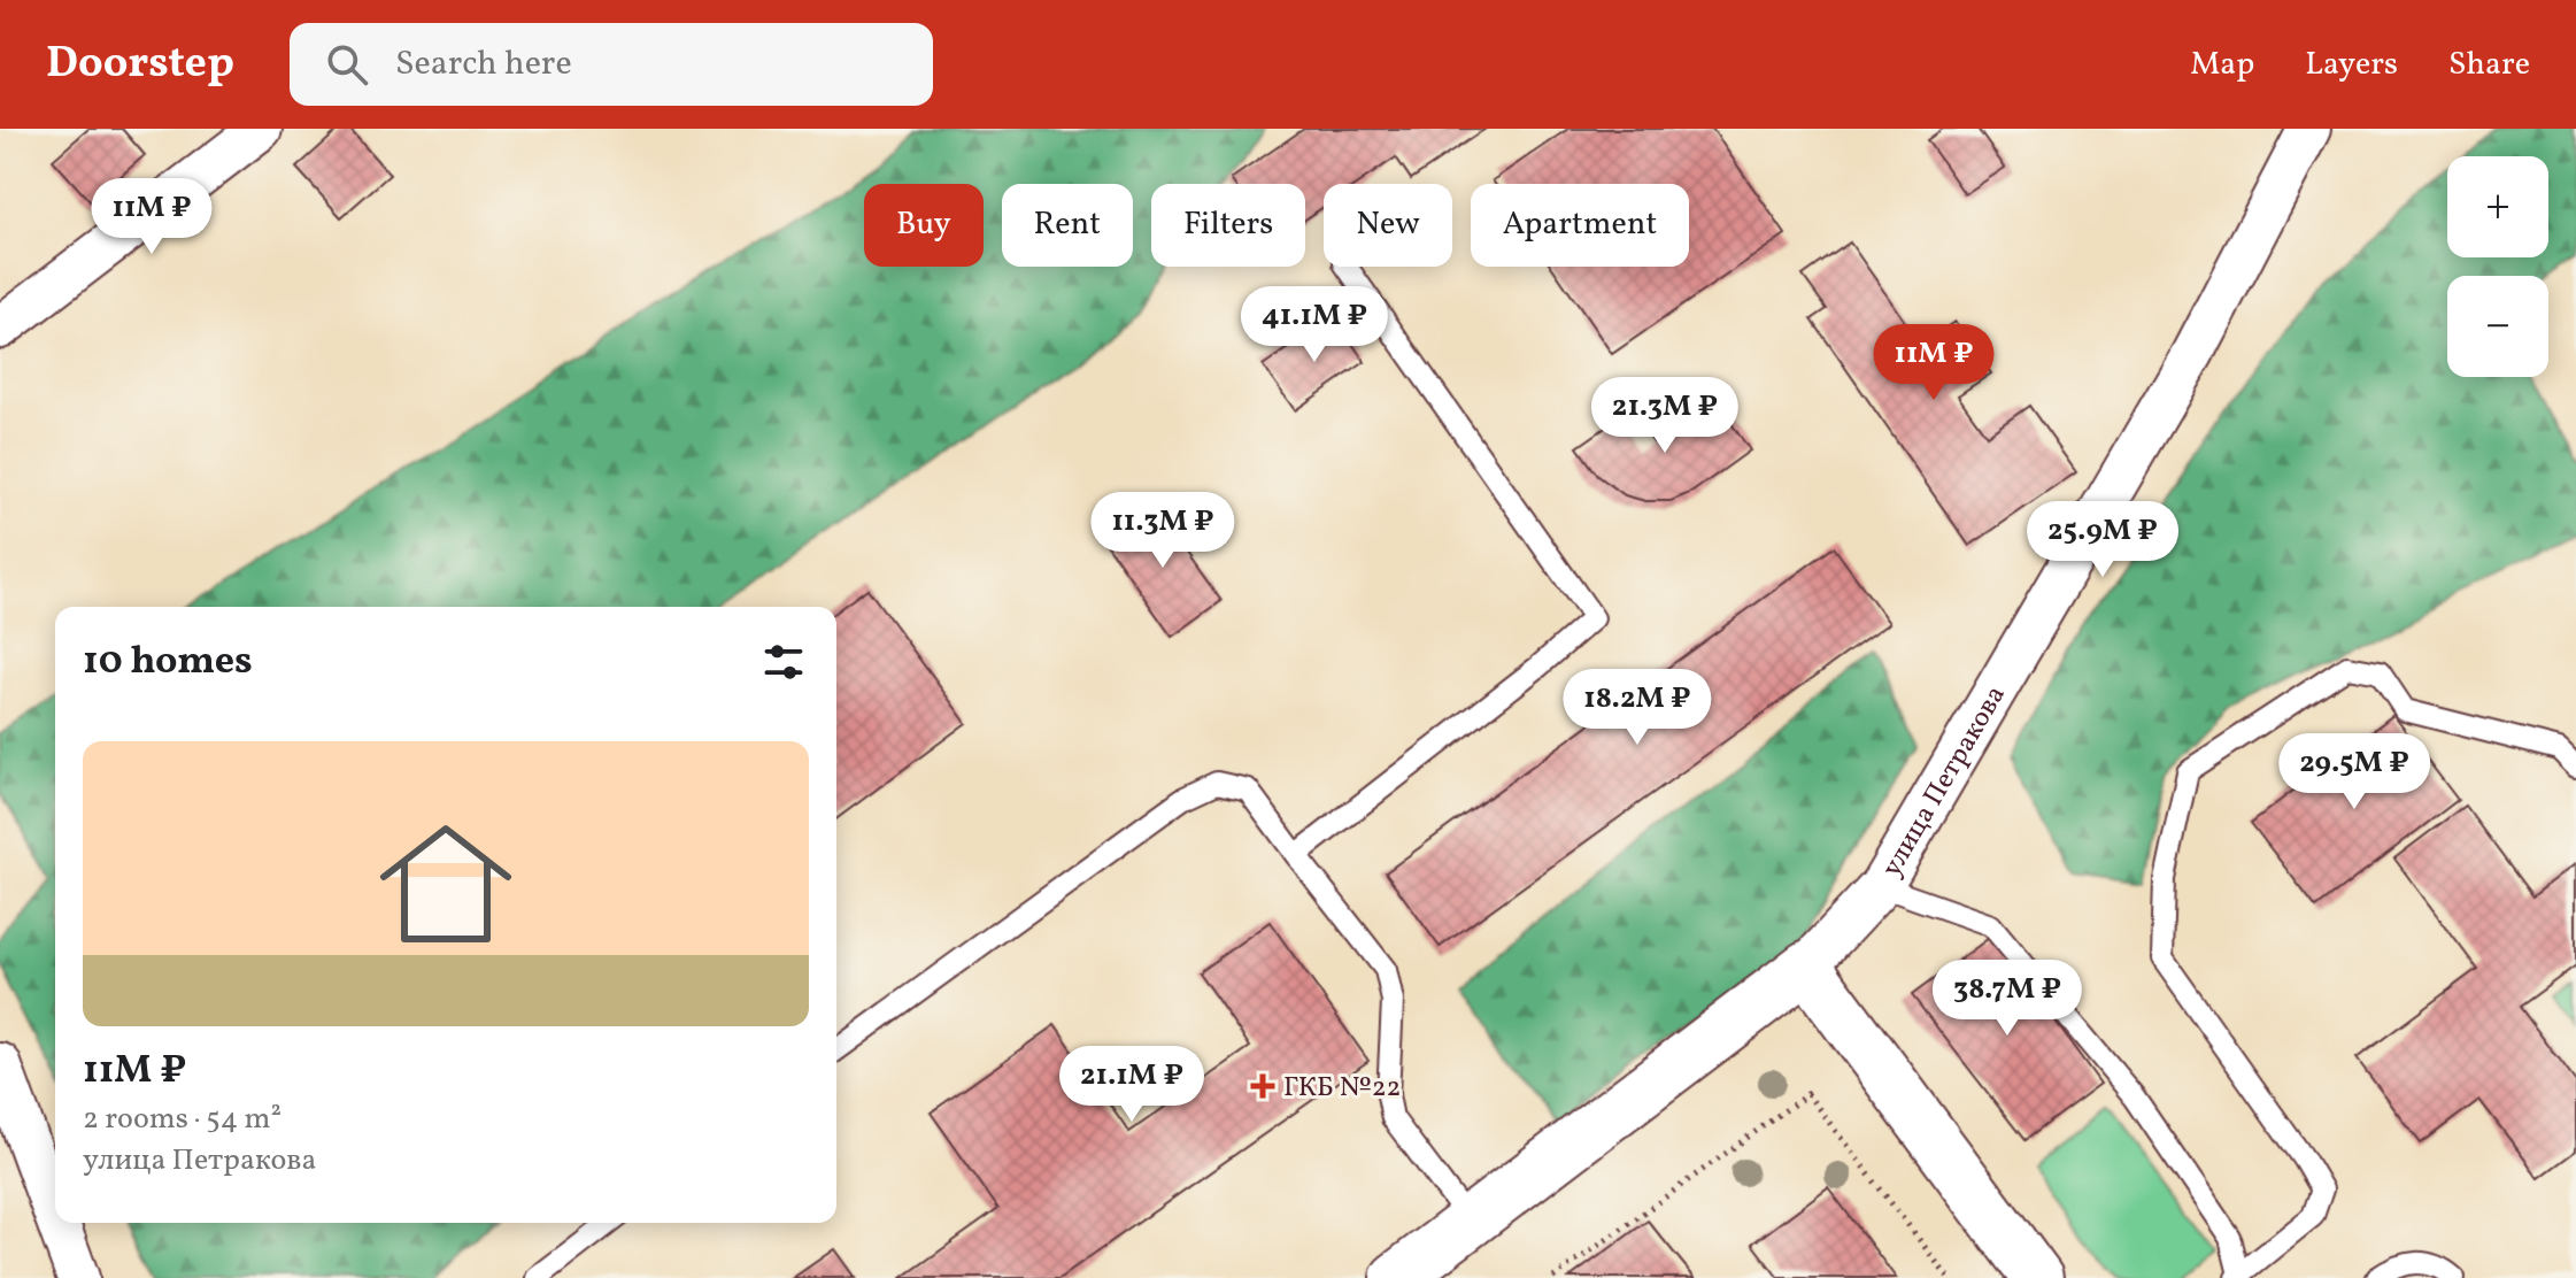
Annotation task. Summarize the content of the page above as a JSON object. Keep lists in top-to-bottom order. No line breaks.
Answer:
{"streets":{"street":["улица Петракова"]},"places":{"health":["ГКБ №22"]},"page":{"header":"Doorstep","search":"Search here","nav":["Map","Layers","Share"],"map_buttons":["+","−"],"price":["11M ₽","41.1M ₽","11M ₽","21.3M ₽","11.3M ₽","25.9M ₽","18.2M ₽","29.5M ₽","38.7M ₽","21.1M ₽"],"chip":["Buy","Rent","Filters","New","Apartment"],"heading":"10 homes","list":[{"name":"11M ₽","note":"2 rooms · 54 m² · улица Петракова"}]}}
